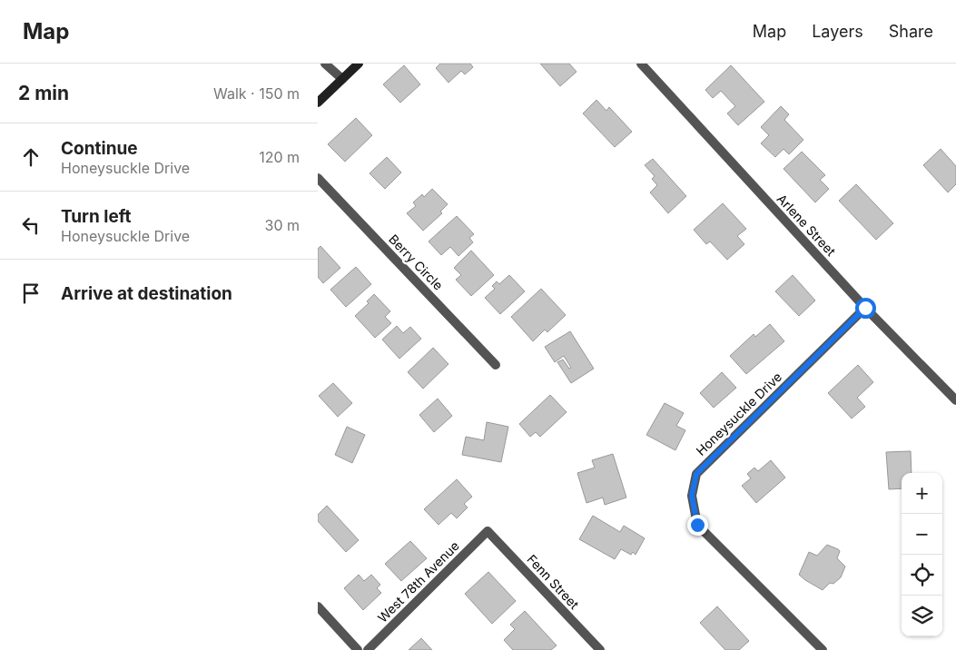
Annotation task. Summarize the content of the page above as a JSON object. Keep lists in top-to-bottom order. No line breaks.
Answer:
{"streets":{"street":["Arlene Street","Berry Circle","Honeysuckle Drive","West 78th Avenue","Fenn Street"]},"crossings":[["Arlene Street","Honeysuckle Drive"],["West 78th Avenue","Fenn Street"]],"page":{"header":"Map","nav":["Map","Layers","Share"],"heading":["2 min","Walk · 150 m"],"list":[["Continue","Honeysuckle Drive","120 m"],["Turn left","Honeysuckle Drive","30 m"],"Arrive at destination"],"map_buttons":["+","−"]}}
